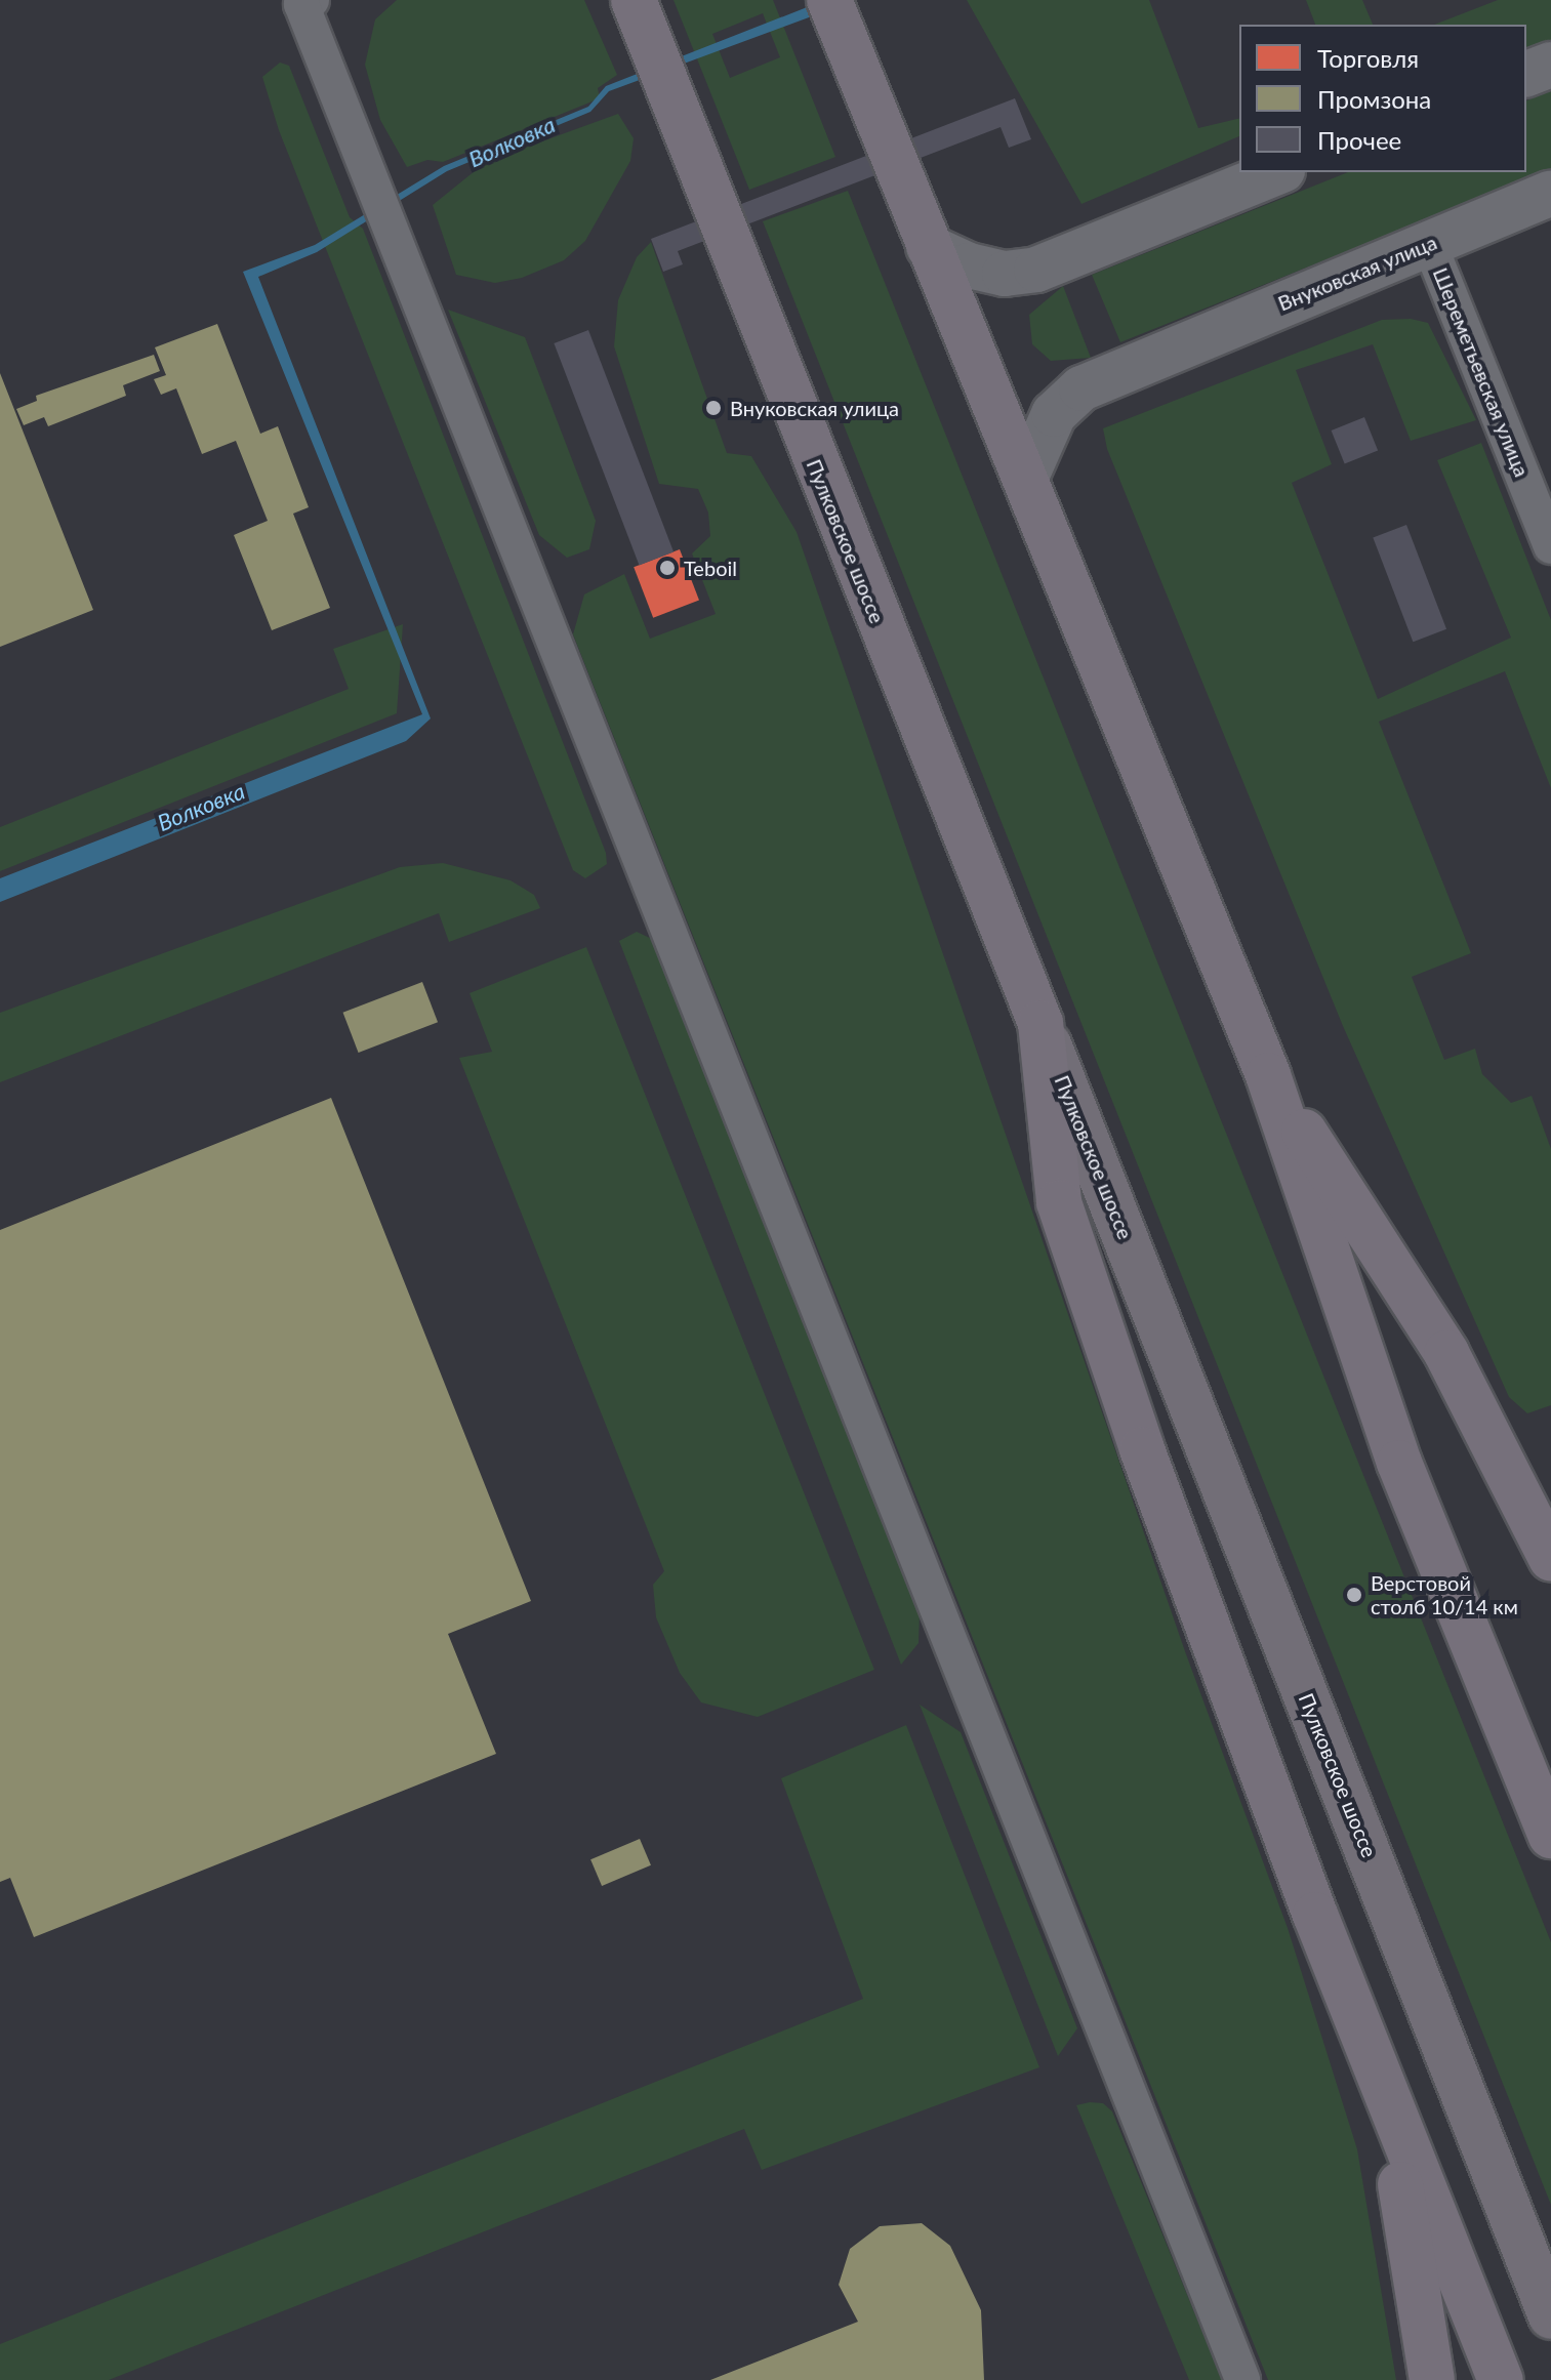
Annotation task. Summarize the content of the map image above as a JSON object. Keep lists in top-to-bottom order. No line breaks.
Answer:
{"streets":{"highway":["Пулковское шоссе"],"street":["Внуковская улица","Шереметьевская улица"]},"crossings":[["Внуковская улица","Шереметьевская улица"]],"water":["Волковка"],"places":["Внуковская улица","Teboil","Верстовой столб 10/14 км"],"legend":["Торговля","Промзона","Прочее"]}
